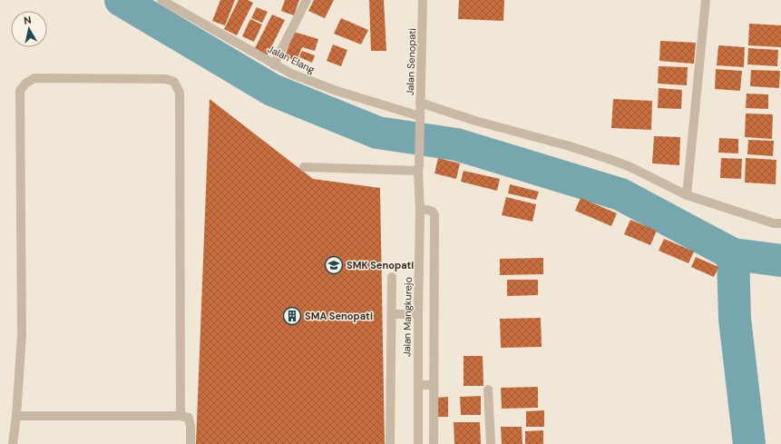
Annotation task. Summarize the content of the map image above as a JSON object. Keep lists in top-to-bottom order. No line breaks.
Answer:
{"streets":{"street":["Jalan Elang","Jalan Senopati","Jalan Mangkurejo"]},"crossings":[["Jalan Elang","Jalan Senopati"],["Jalan Elang","Jalan Mangkurejo"],["Jalan Senopati","Jalan Mangkurejo"]],"places":{"school or university":["SMK Senopati"],"building":["SMA Senopati"]},"north":"top"}
